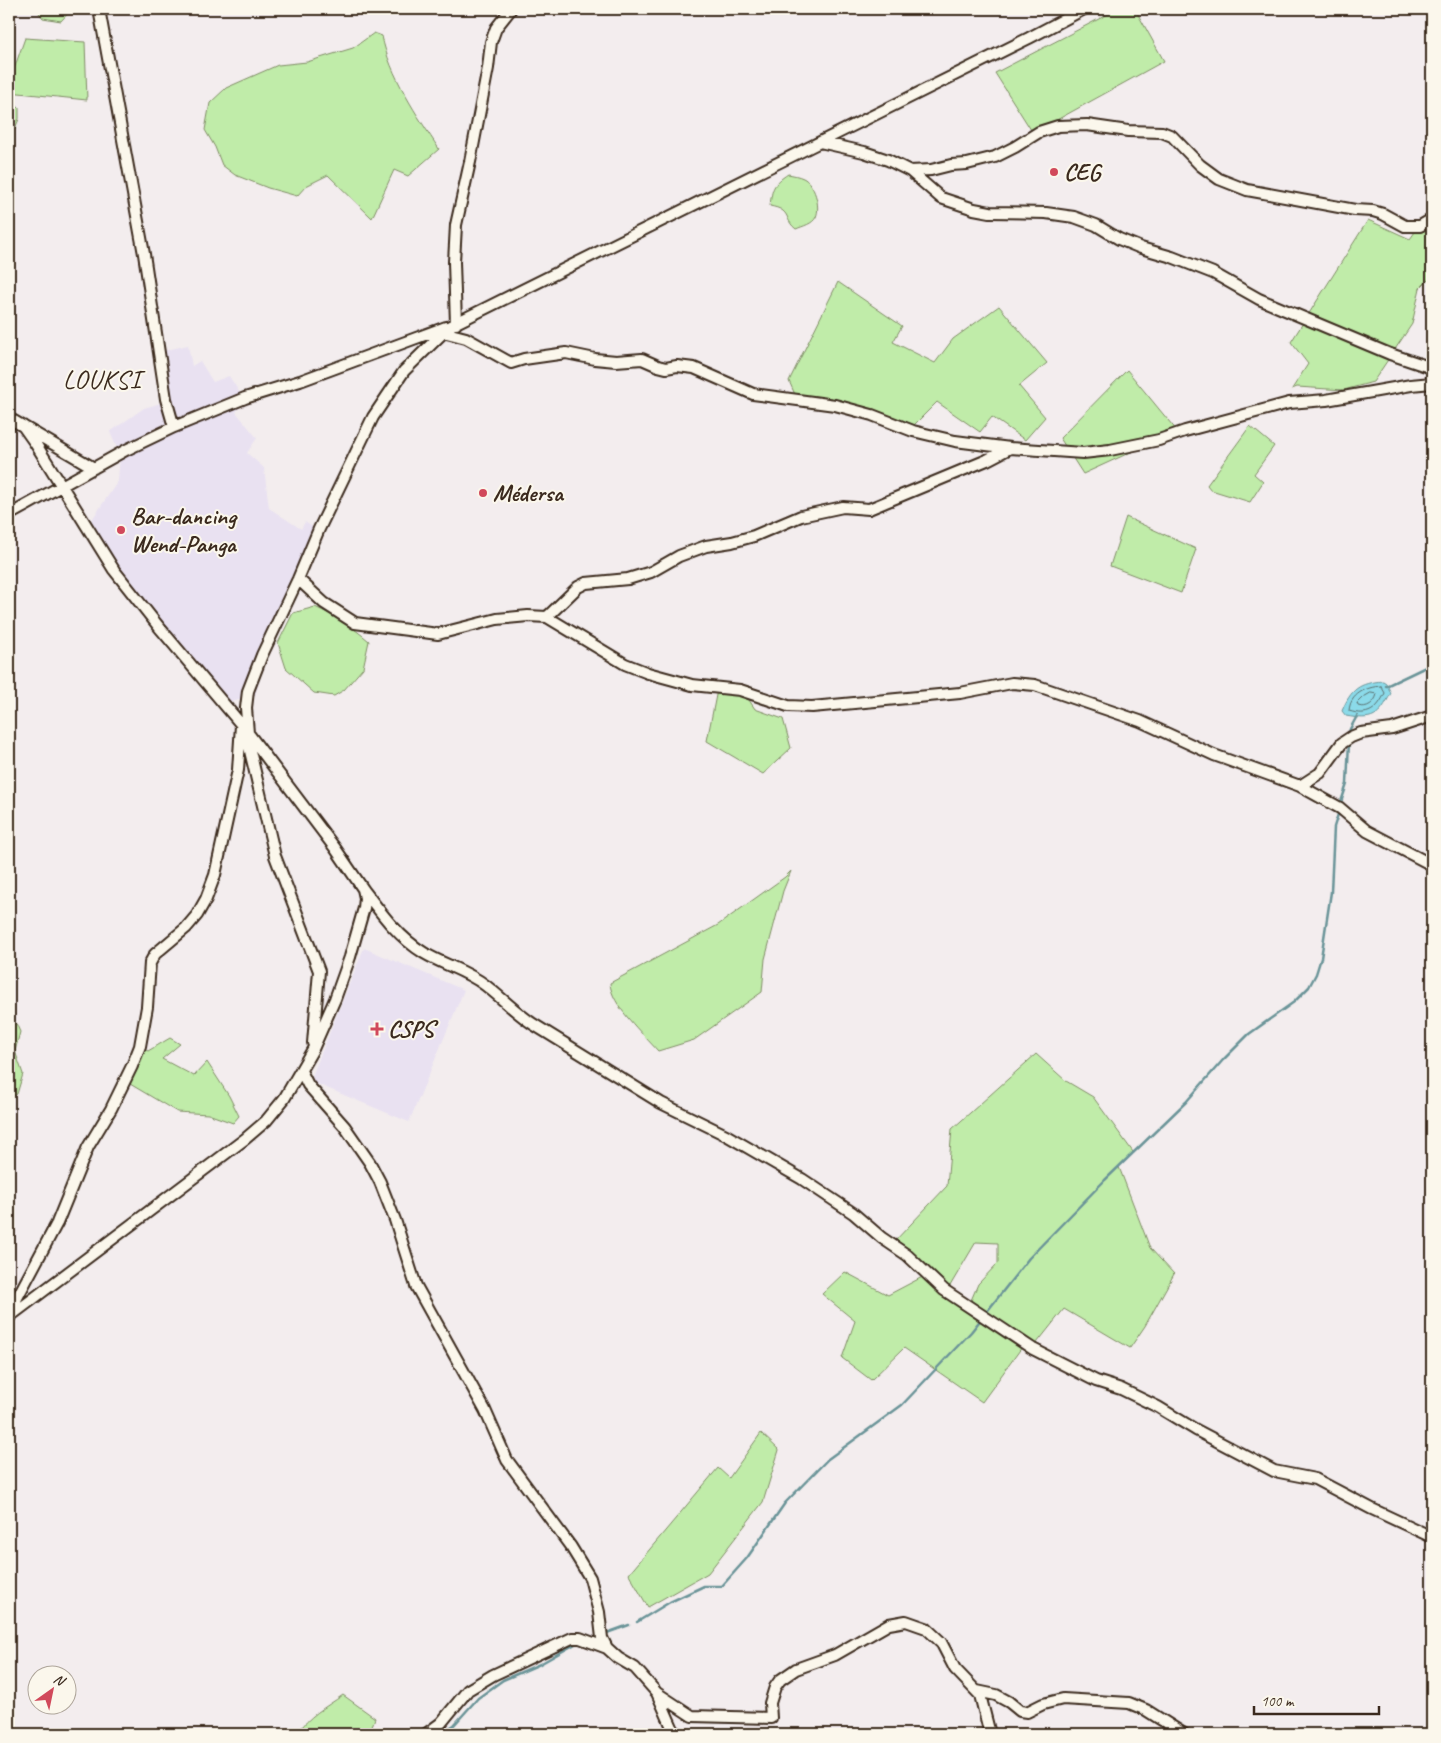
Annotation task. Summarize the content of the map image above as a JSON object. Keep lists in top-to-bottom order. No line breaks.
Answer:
{"districts":["LOUKSI"],"places":{"other":["CEG","Médersa","Bar-dancing Wend-Panga"],"health":["CSPS"]},"scale_bar":"100 m","north":"top right"}
